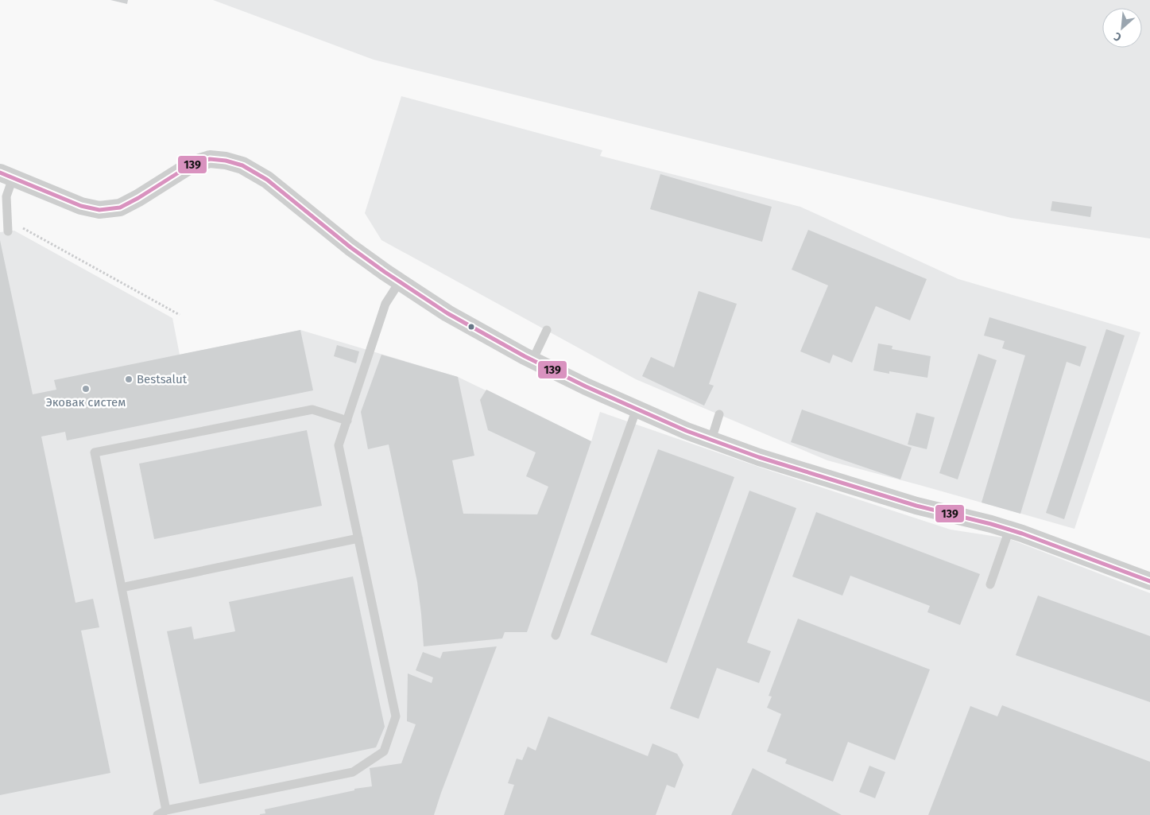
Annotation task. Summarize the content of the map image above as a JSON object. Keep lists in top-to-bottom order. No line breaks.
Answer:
{"places":["Bestsalut","Эковак систем"],"lines":["transit line 139"],"north":"bottom left"}
